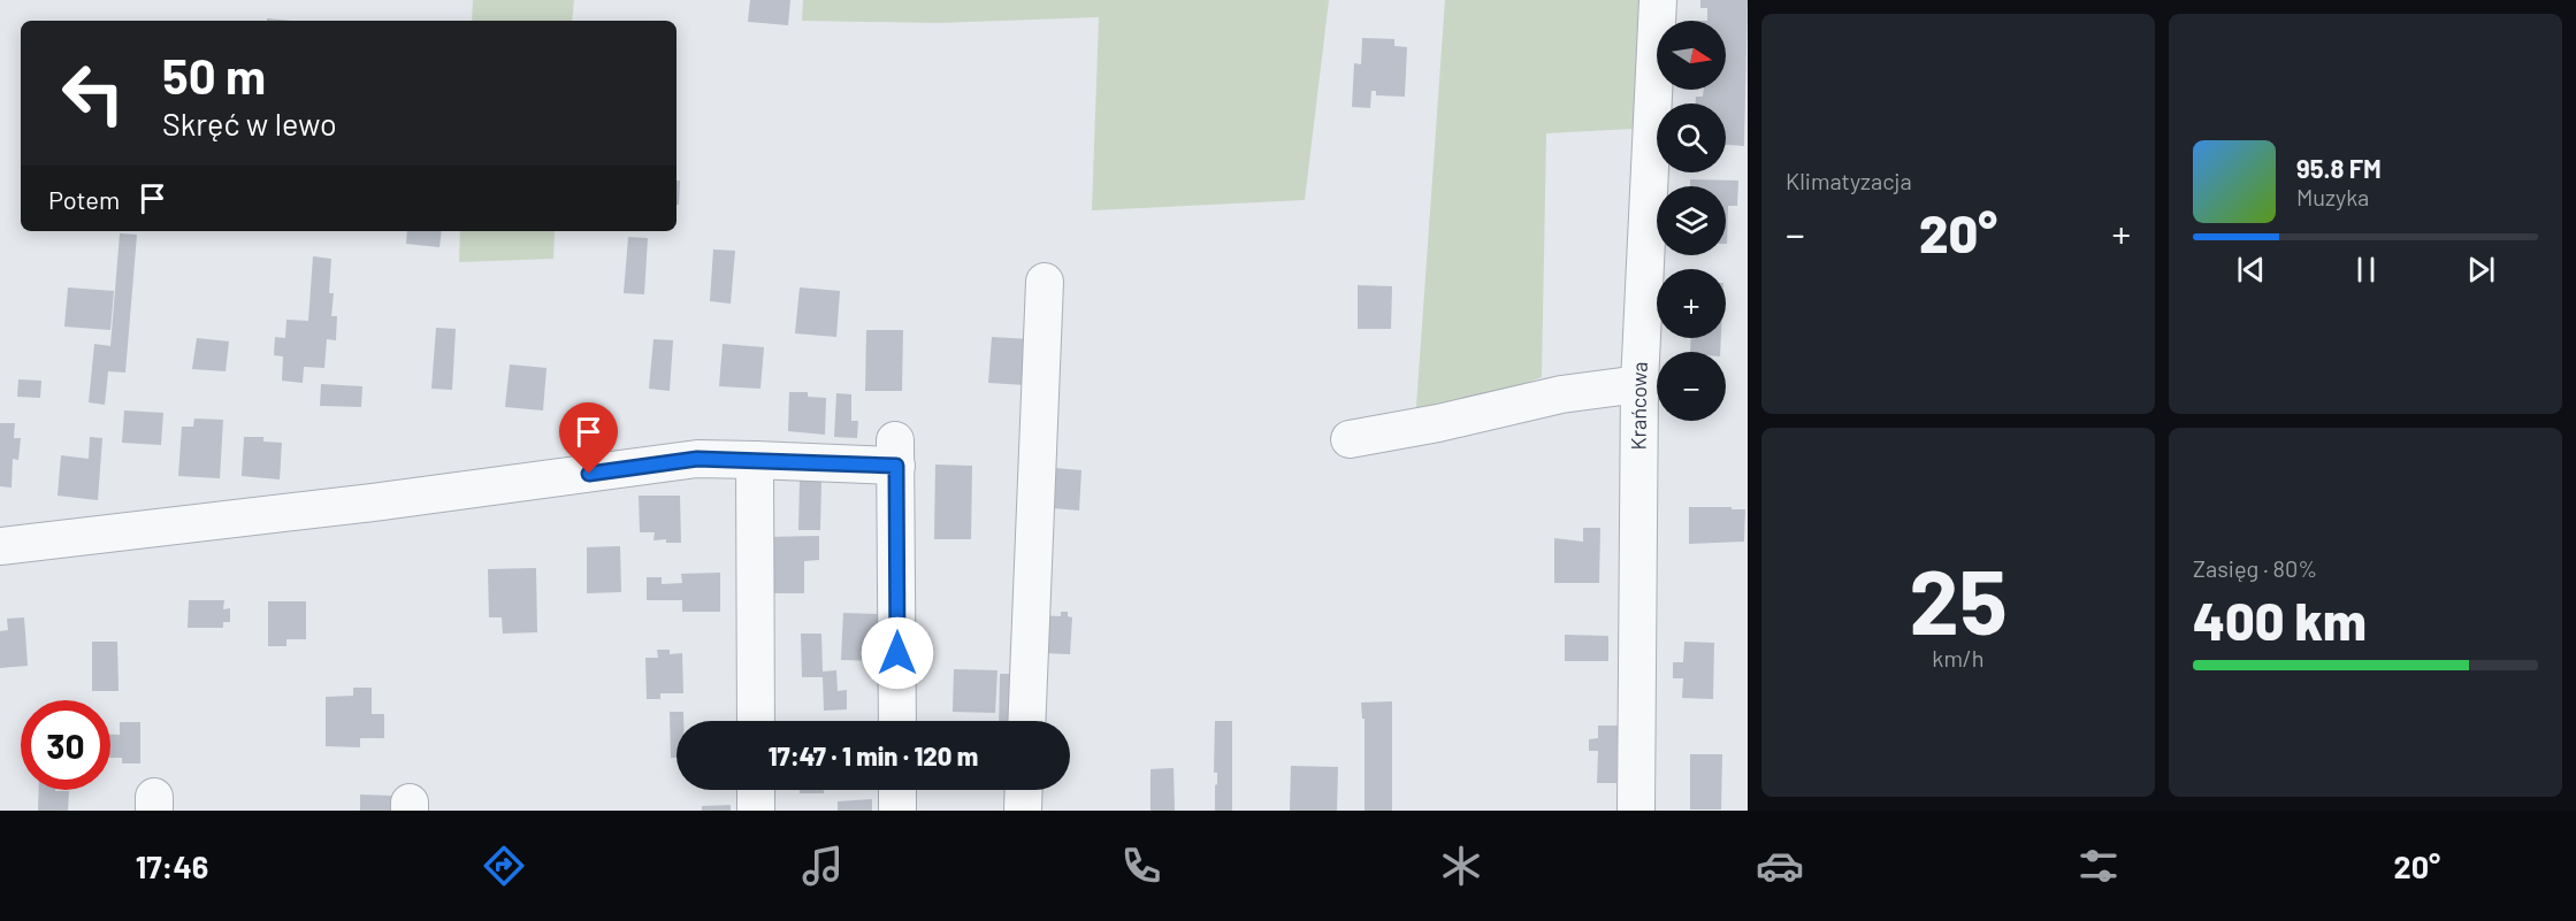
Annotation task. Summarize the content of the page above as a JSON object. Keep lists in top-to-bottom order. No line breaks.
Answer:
{"streets":{"street":["Krańcowa"]},"north":"right","page":{"tile":["Klimatyzacja",["25","km/h"],["Zasięg · 80%","400 km"]],"map_buttons":["+","−"],"turn":["50 m","Skręć w lewo"],"song":["95.8 FM","Muzyka"],"then":"Potem","heat":["−","20°","+"],"limit":"30","trip":"17:47 · 1 min · 120 m","tabs":["17:46","20°"]}}
